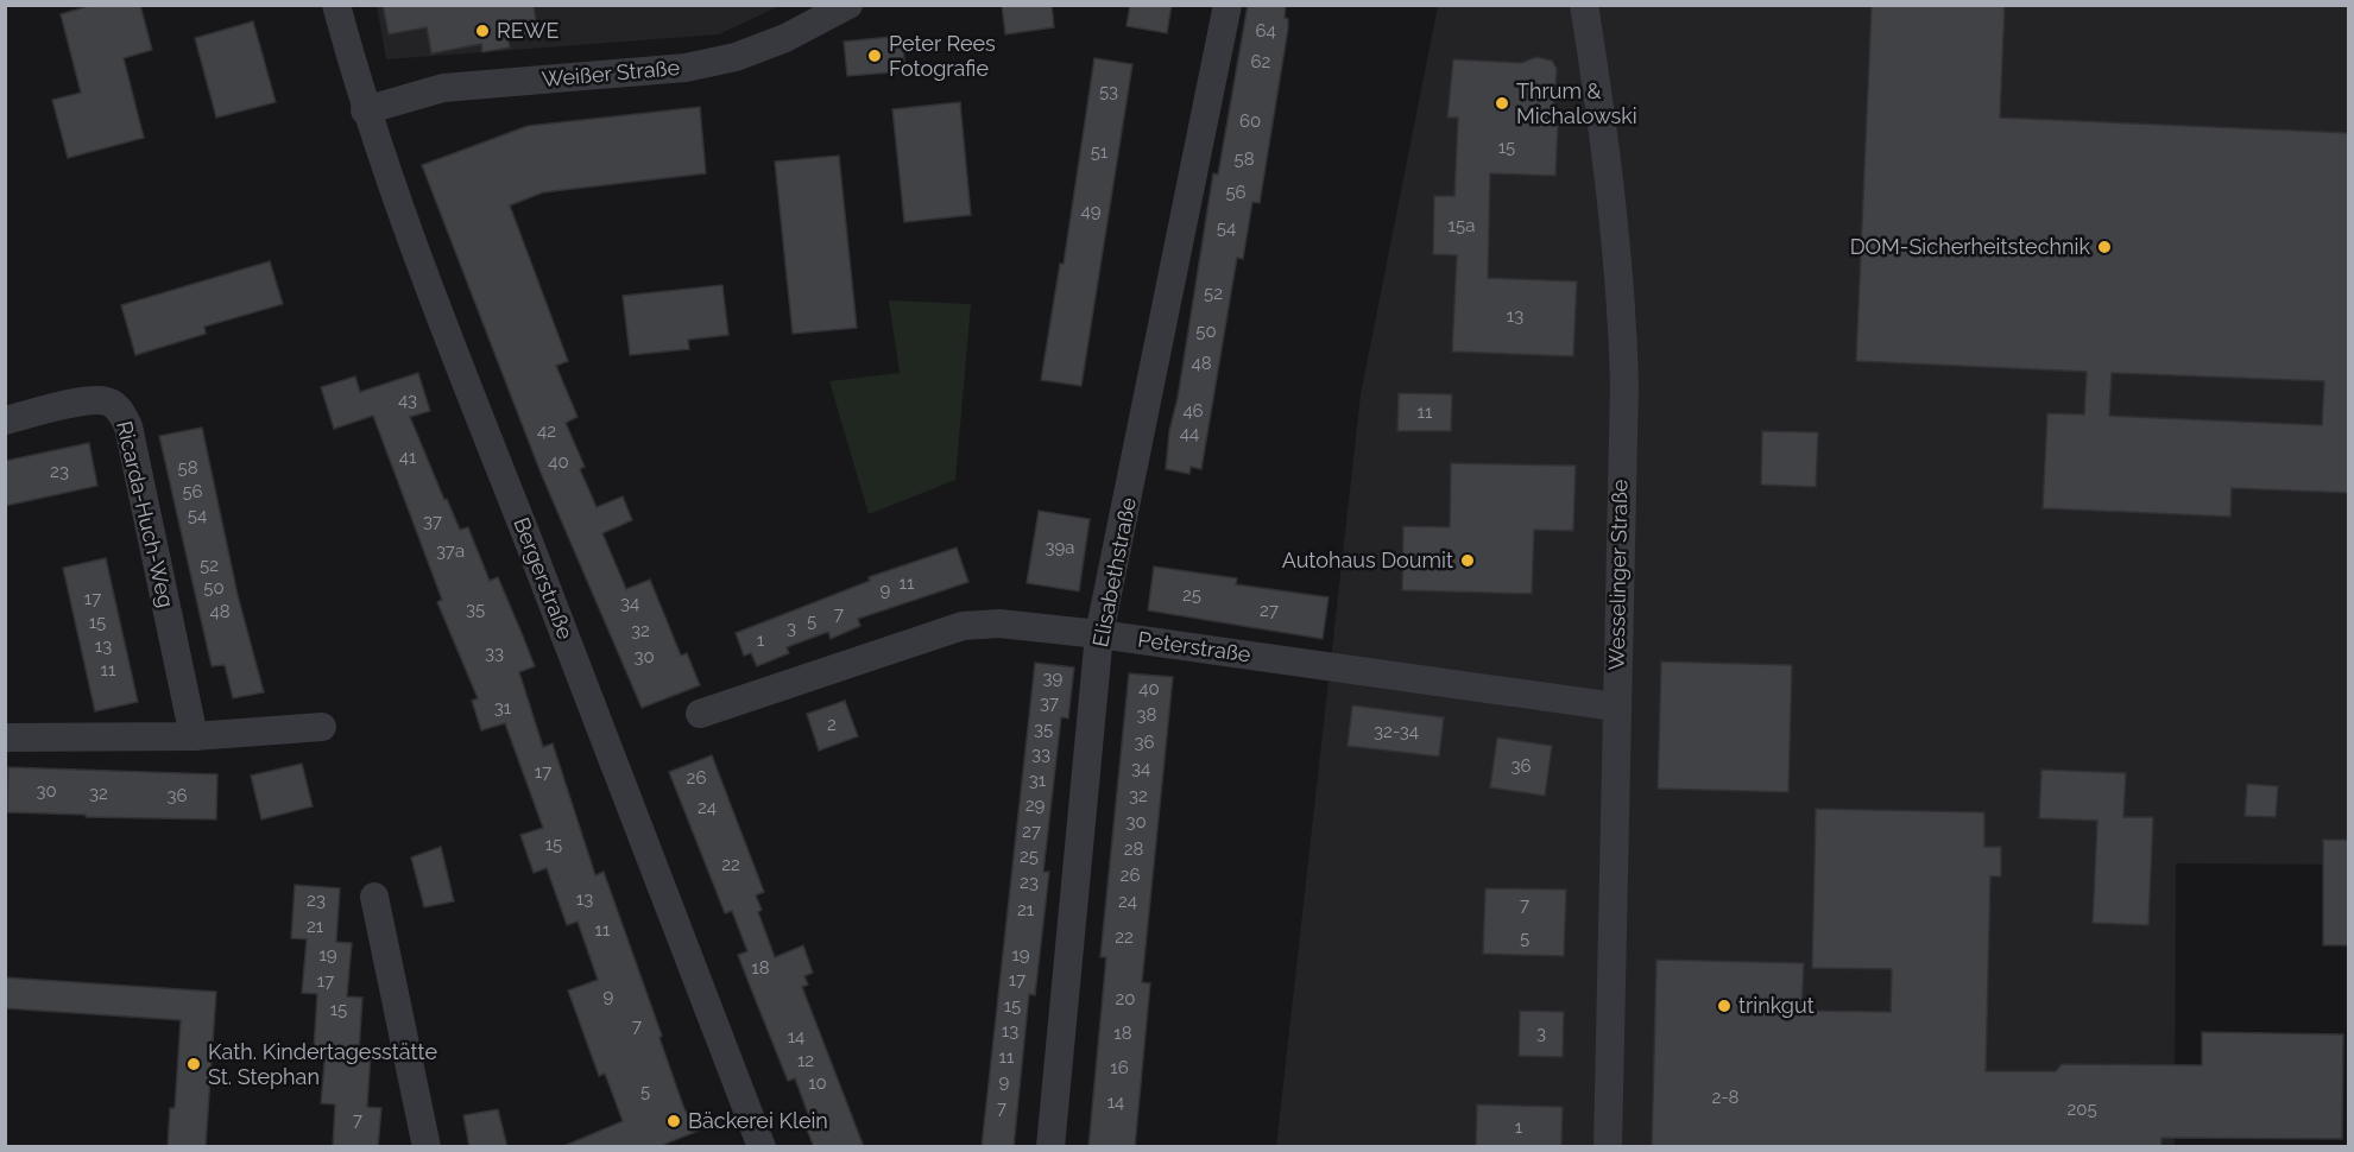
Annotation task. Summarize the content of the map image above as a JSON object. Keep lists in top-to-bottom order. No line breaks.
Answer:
{"streets":{"street":["Weißer Straße","Ricarda-Huch-Weg","Elisabethstraße","Wesselinger Straße","Bergerstraße","Peterstraße"]},"crossings":[["Weißer Straße","Bergerstraße"],["Elisabethstraße","Peterstraße"],["Wesselinger Straße","Peterstraße"]],"places":["REWE","Peter Rees Fotografie","Thrum & Michalowski","DOM-Sicherheitstechnik","Autohaus Doumit","trinkgut","Kath. Kindertagesstätte St. Stephan","Bäckerei Klein"],"house_numbers":["64","62","53","60","15","51","58","56","49","15a","54","52","13","50","48","43","46","11","42","44","41","40","58","23","56","54","37","39a","37a","52","11","50","9","25","17","34","35","27","48","7","5","15","3","32","1","13","33","30","11","39","40","37","31","38","2","35","32-34","36","33","36","34","17","26","31","30","32","36","32","29","24","30","27","15","28","25","22","26","23","13","23","24","7","21","21","11","22","5","19","19","18","17","17","9","20","15","15","7","13","18","3","14","11","12","16","9","10","5","2-8","14","7","205","7","1"]}
